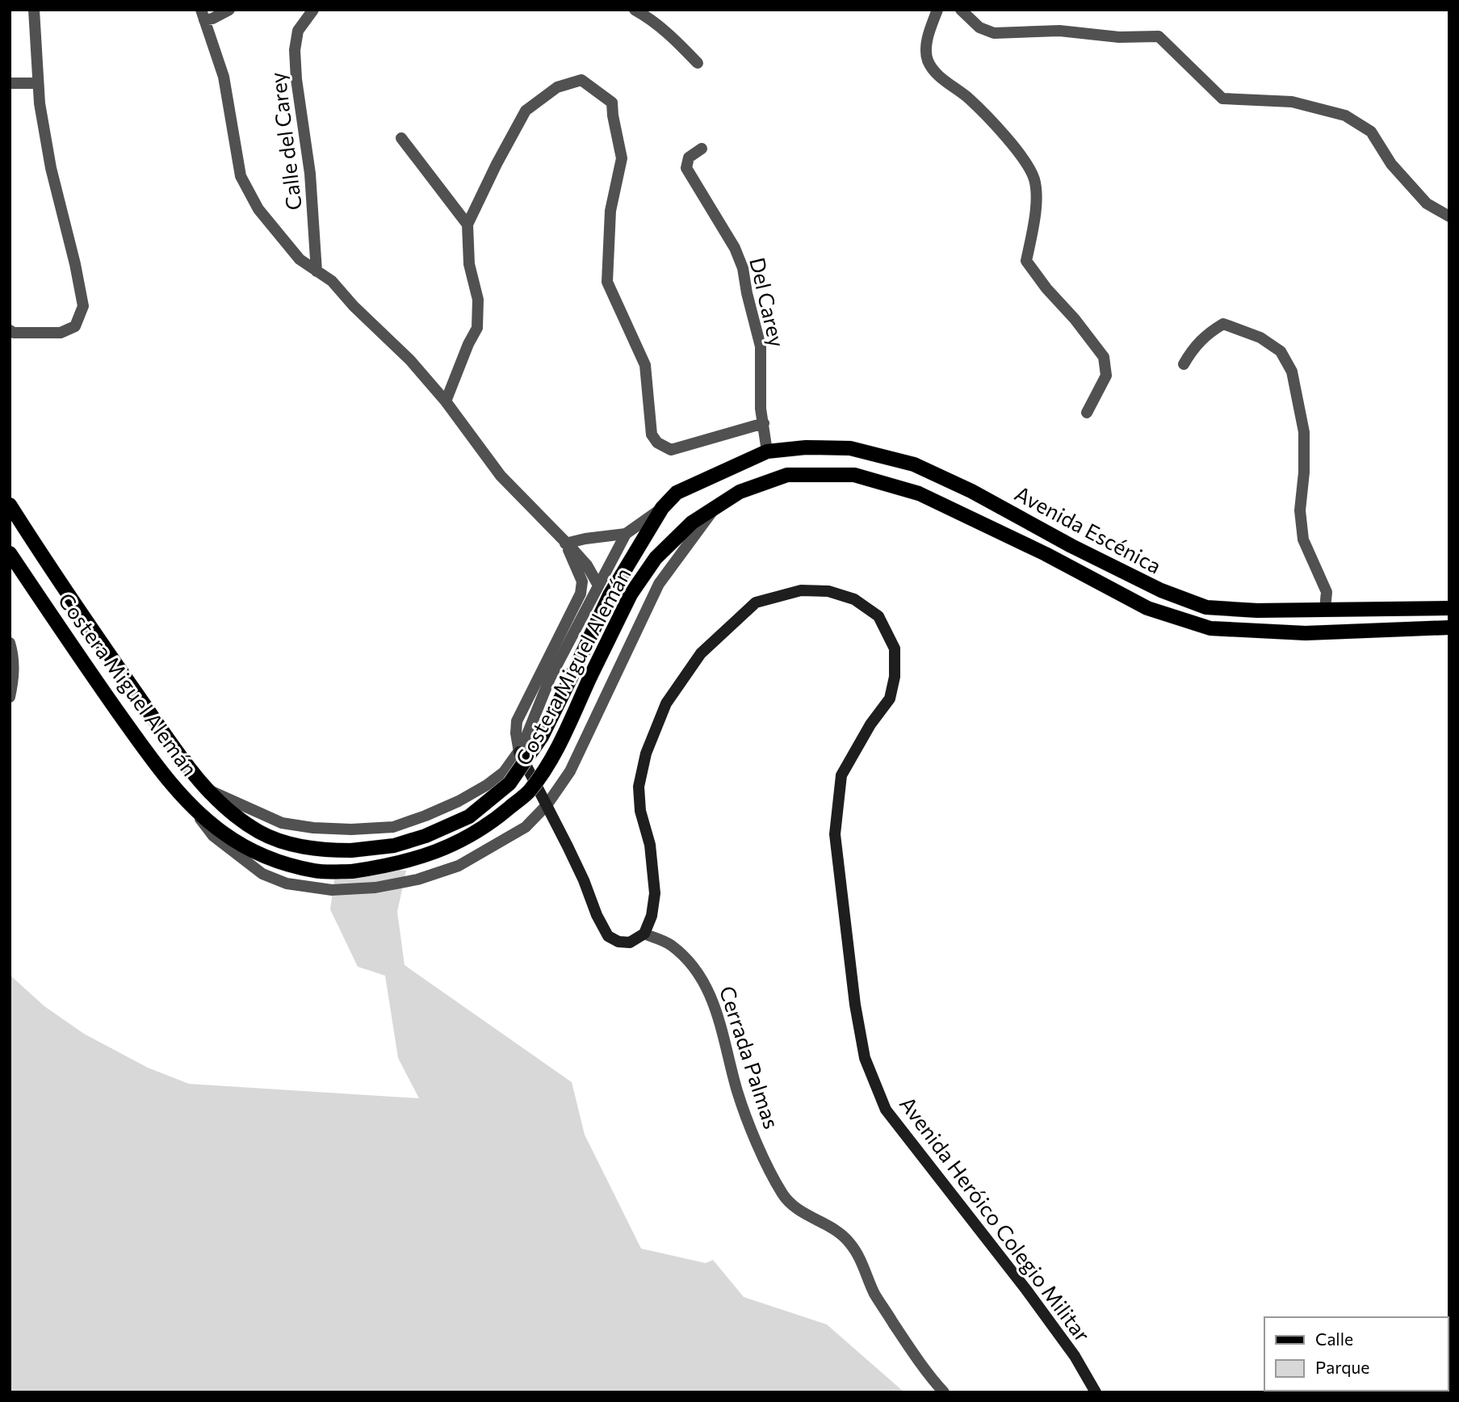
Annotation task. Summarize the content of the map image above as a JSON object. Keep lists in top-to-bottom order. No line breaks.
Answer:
{"streets":{"main road":["Avenida Escénica","Costera Miguel Alemán","Avenida Heróico Colegio Militar"],"street":["Calle del Carey","Del Carey","Cerrada Palmas"]},"crossings":[["Del Carey","Avenida Escénica"],["Avenida Escénica","Costera Miguel Alemán"],["Cerrada Palmas","Avenida Heróico Colegio Militar"]],"legend":["Calle","Parque"]}
